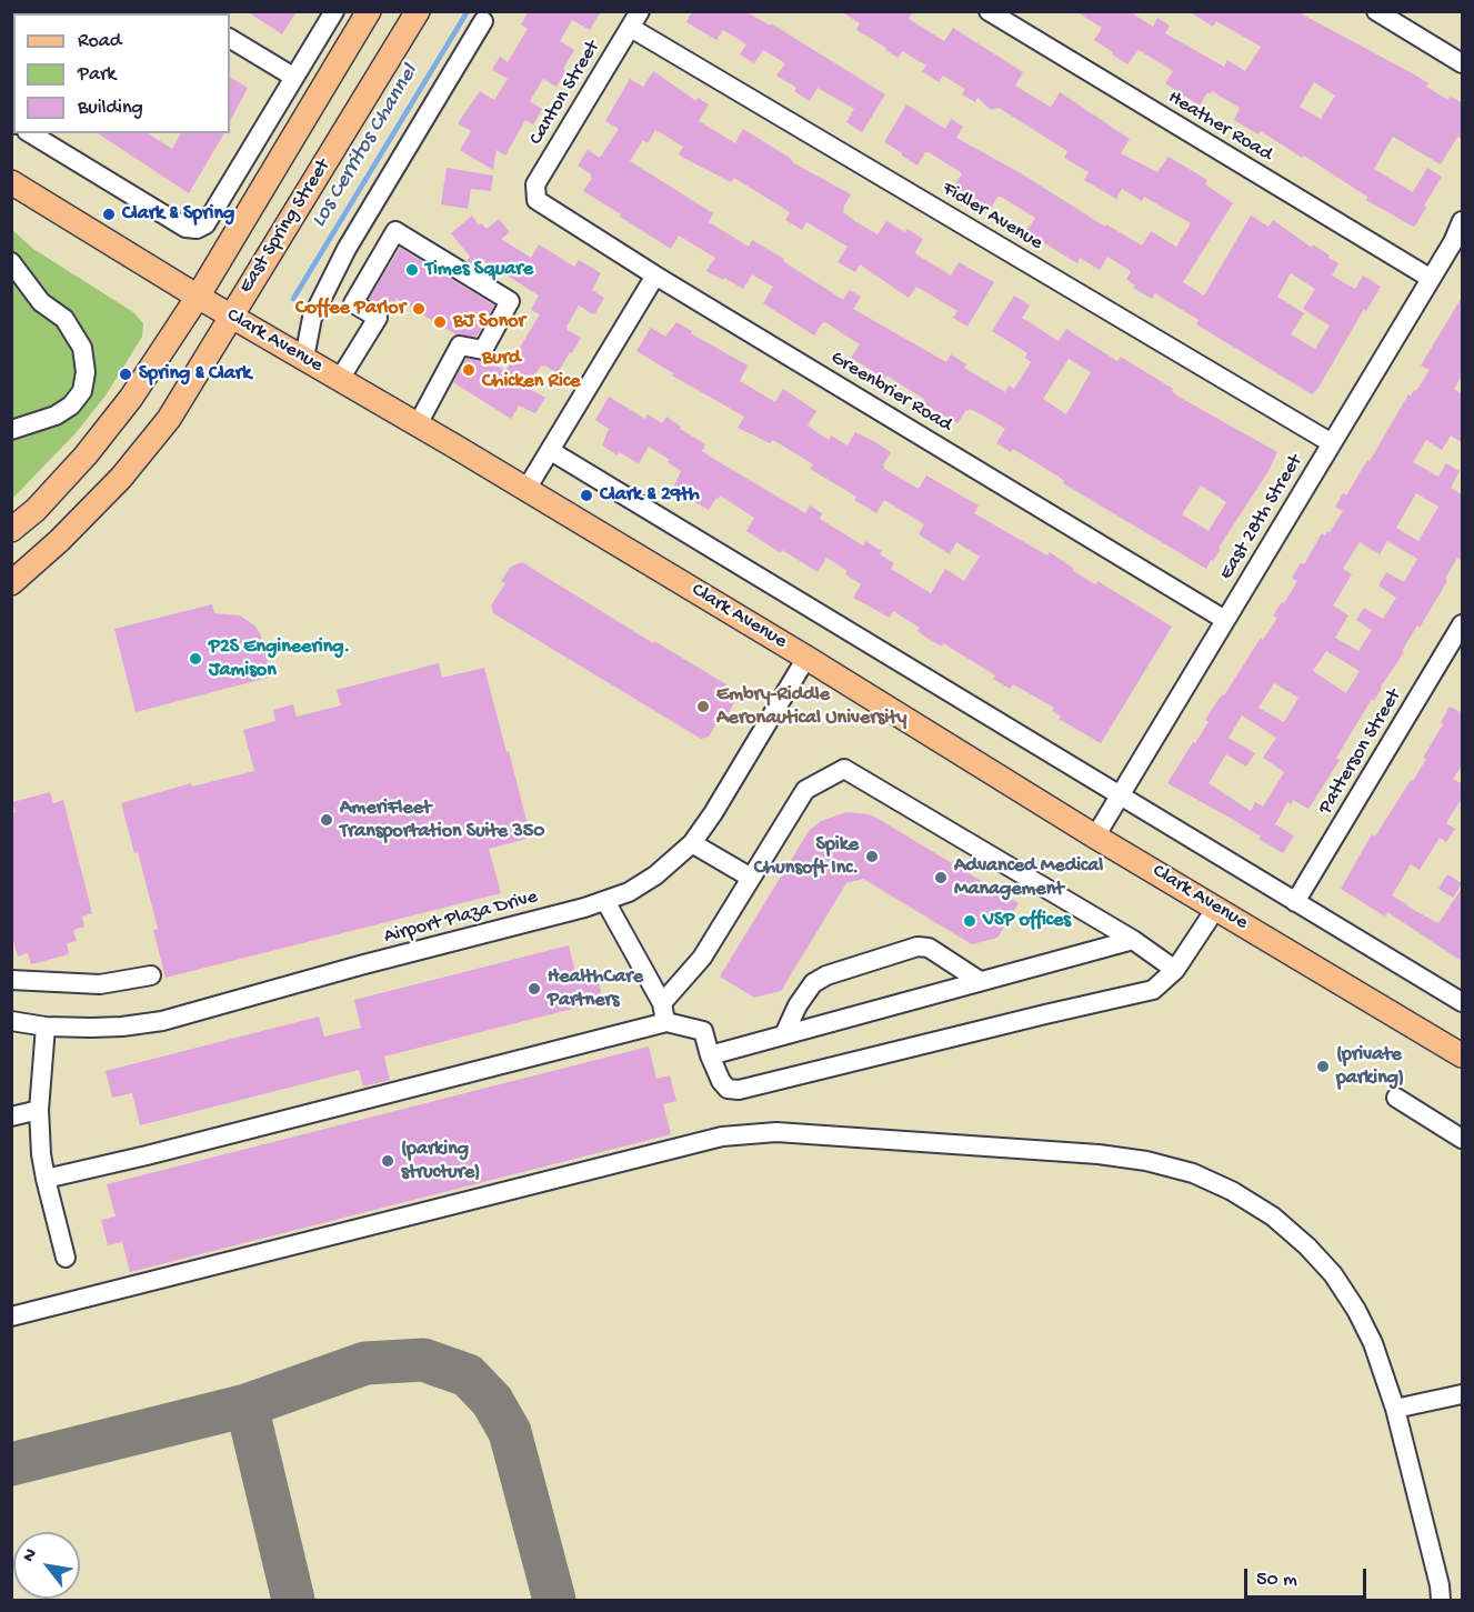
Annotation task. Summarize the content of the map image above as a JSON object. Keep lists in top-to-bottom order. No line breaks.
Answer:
{"streets":{"main road":["East Spring Street","Clark Avenue"],"street":["Canton Street","Heather Road","Fidler Avenue","Greenbrier Road","East 28th Street","Patterson Street","Airport Plaza Drive"]},"crossings":[["Canton Street","Fidler Avenue"],["Canton Street","Greenbrier Road"],["Heather Road","East 28th Street"],["Fidler Avenue","East 28th Street"],["East Spring Street","Clark Avenue"],["Clark Avenue","East 28th Street"],["Clark Avenue","Airport Plaza Drive"],["Greenbrier Road","East 28th Street"]],"water":["Los Cerritos Channel"],"places":["Clark & Spring","Times Square","Coffee Parlor","BJ Sonor","Burd Chicken Rice","Spring & Clark","Clark & 29th","P2S Engineering. Jamison","Embry-Riddle Aeronautical University","AmeriFleet Transportation Suite 350","Spike Chunsoft Inc.","Advanced Medical Management","VSP offices","HealthCare Partners","(private parking)","(parking structure)"],"legend":["Road","Park","Building"],"scale_bar":"50 m","north":"top left"}
